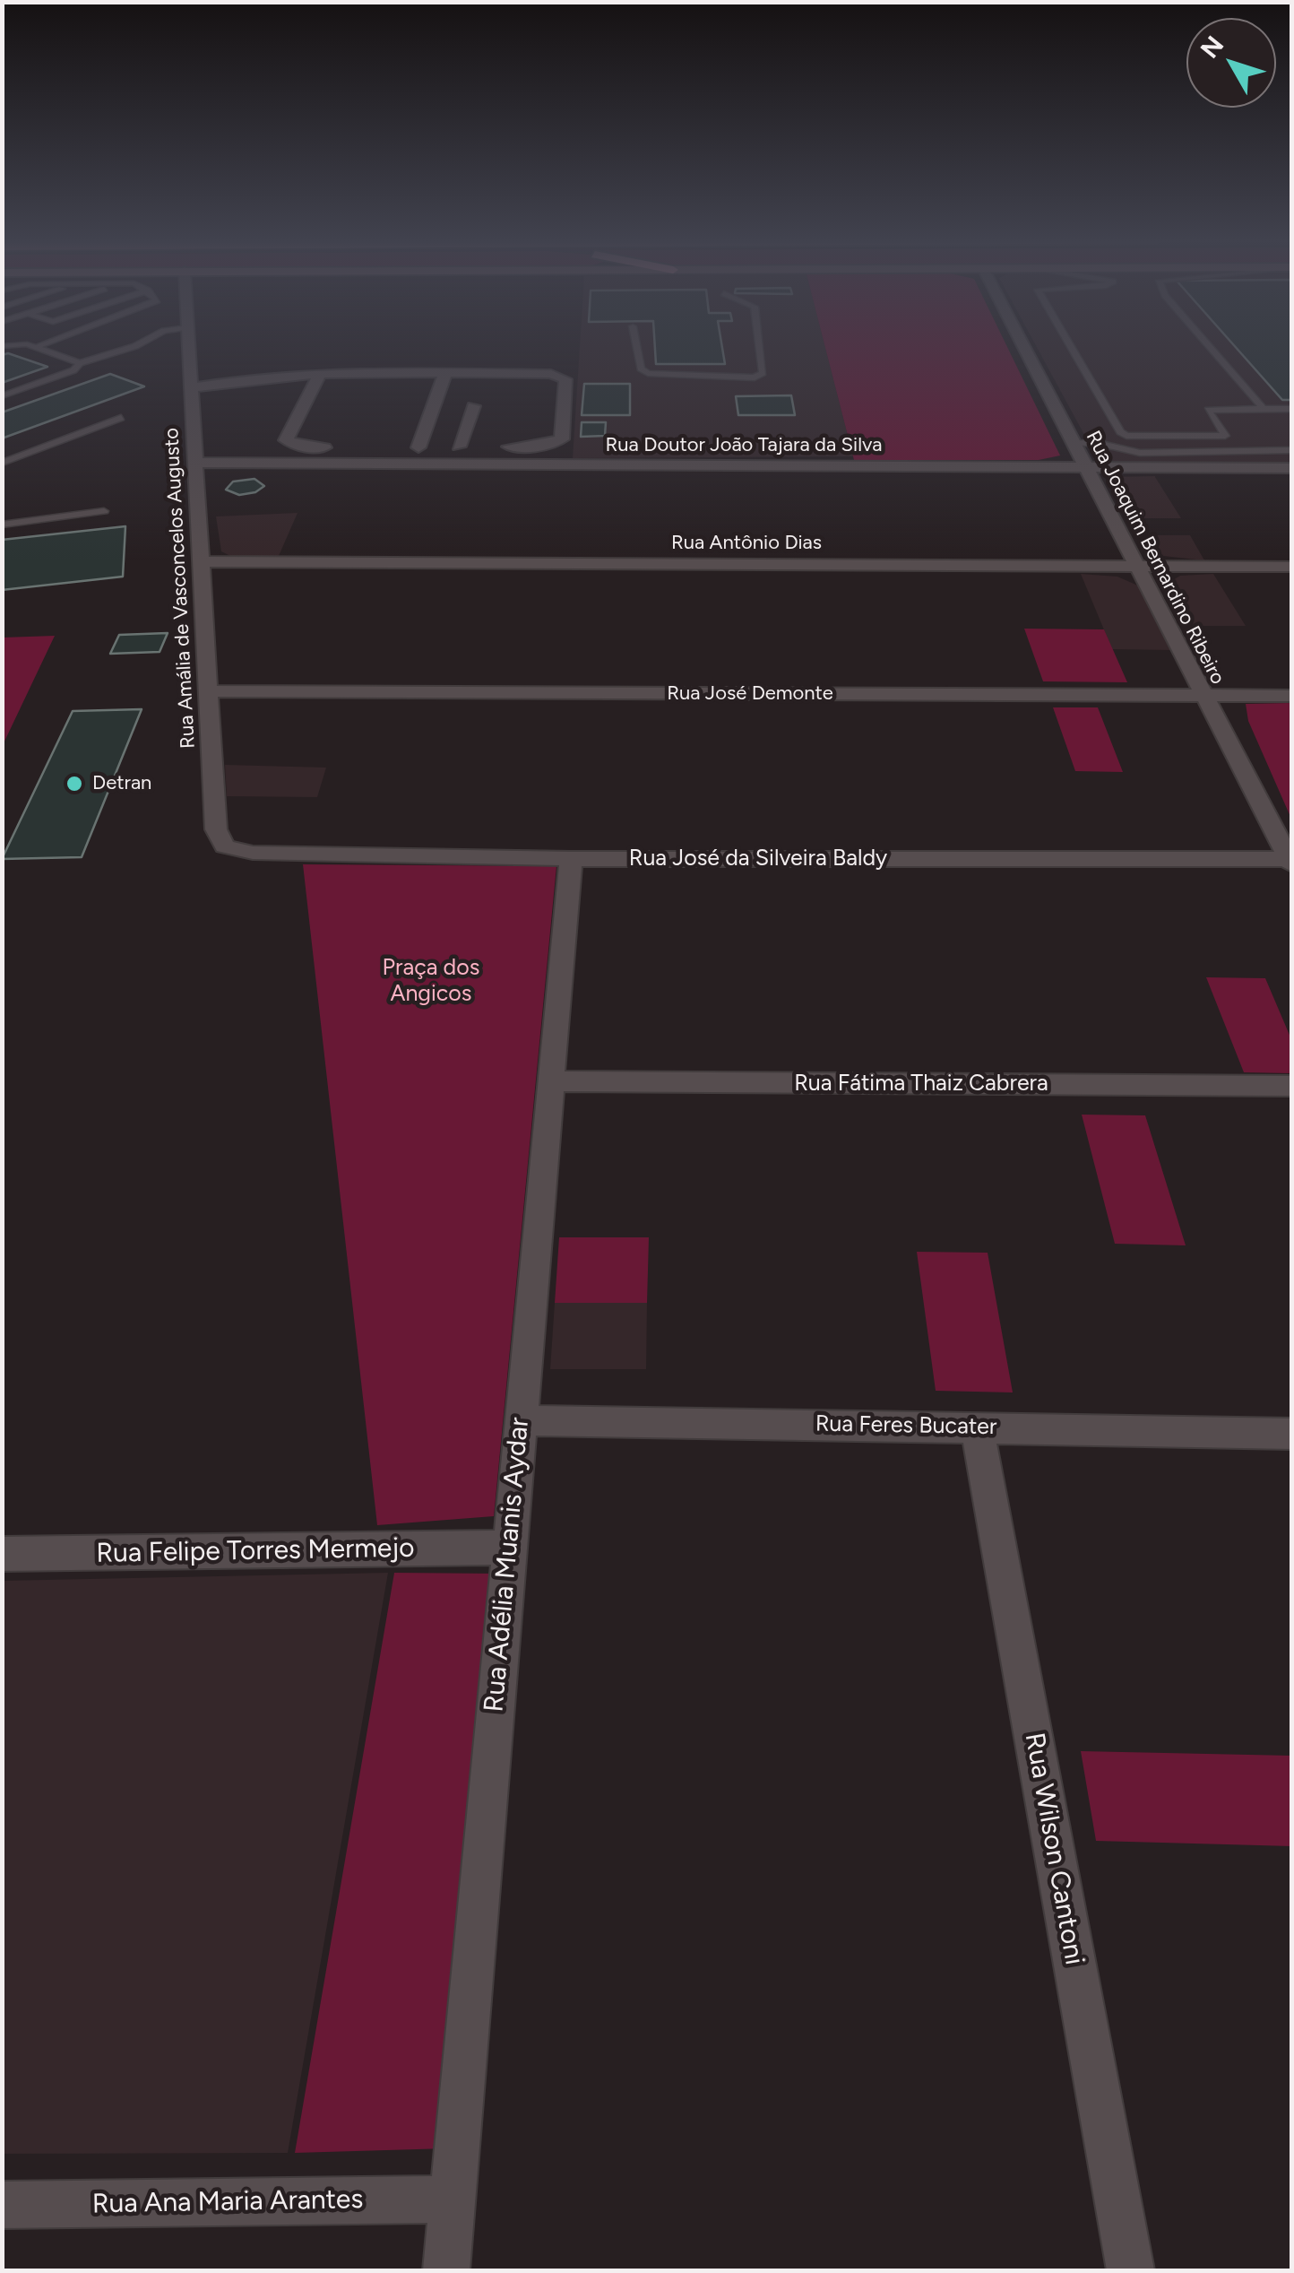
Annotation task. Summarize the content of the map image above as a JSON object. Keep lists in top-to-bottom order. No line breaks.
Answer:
{"streets":{"street":["Rua Doutor João Tajara da Silva","Rua Antônio Dias","Rua Joaquim Bernardino Ribeiro","Rua Amália de Vasconcelos Augusto","Rua José Demonte","Rua José da Silveira Baldy","Rua Fátima Thaiz Cabrera","Rua Feres Bucater","Rua Felipe Torres Mermejo","Rua Adélia Muanis Aydar","Rua Wilson Cantoni","Rua Ana Maria Arantes"]},"crossings":[["Rua Doutor João Tajara da Silva","Rua Joaquim Bernardino Ribeiro"],["Rua Doutor João Tajara da Silva","Rua Amália de Vasconcelos Augusto"],["Rua Antônio Dias","Rua Joaquim Bernardino Ribeiro"],["Rua Antônio Dias","Rua Amália de Vasconcelos Augusto"],["Rua Joaquim Bernardino Ribeiro","Rua José Demonte"],["Rua Joaquim Bernardino Ribeiro","Rua José da Silveira Baldy"],["Rua Amália de Vasconcelos Augusto","Rua José Demonte"],["Rua Amália de Vasconcelos Augusto","Rua José da Silveira Baldy"],["Rua José da Silveira Baldy","Rua Adélia Muanis Aydar"],["Rua Fátima Thaiz Cabrera","Rua Adélia Muanis Aydar"],["Rua Feres Bucater","Rua Adélia Muanis Aydar"],["Rua Feres Bucater","Rua Wilson Cantoni"],["Rua Felipe Torres Mermejo","Rua Adélia Muanis Aydar"],["Rua Adélia Muanis Aydar","Rua Ana Maria Arantes"]],"parks":["Praça dos Angicos"],"places":["Detran"],"north":"top left"}
